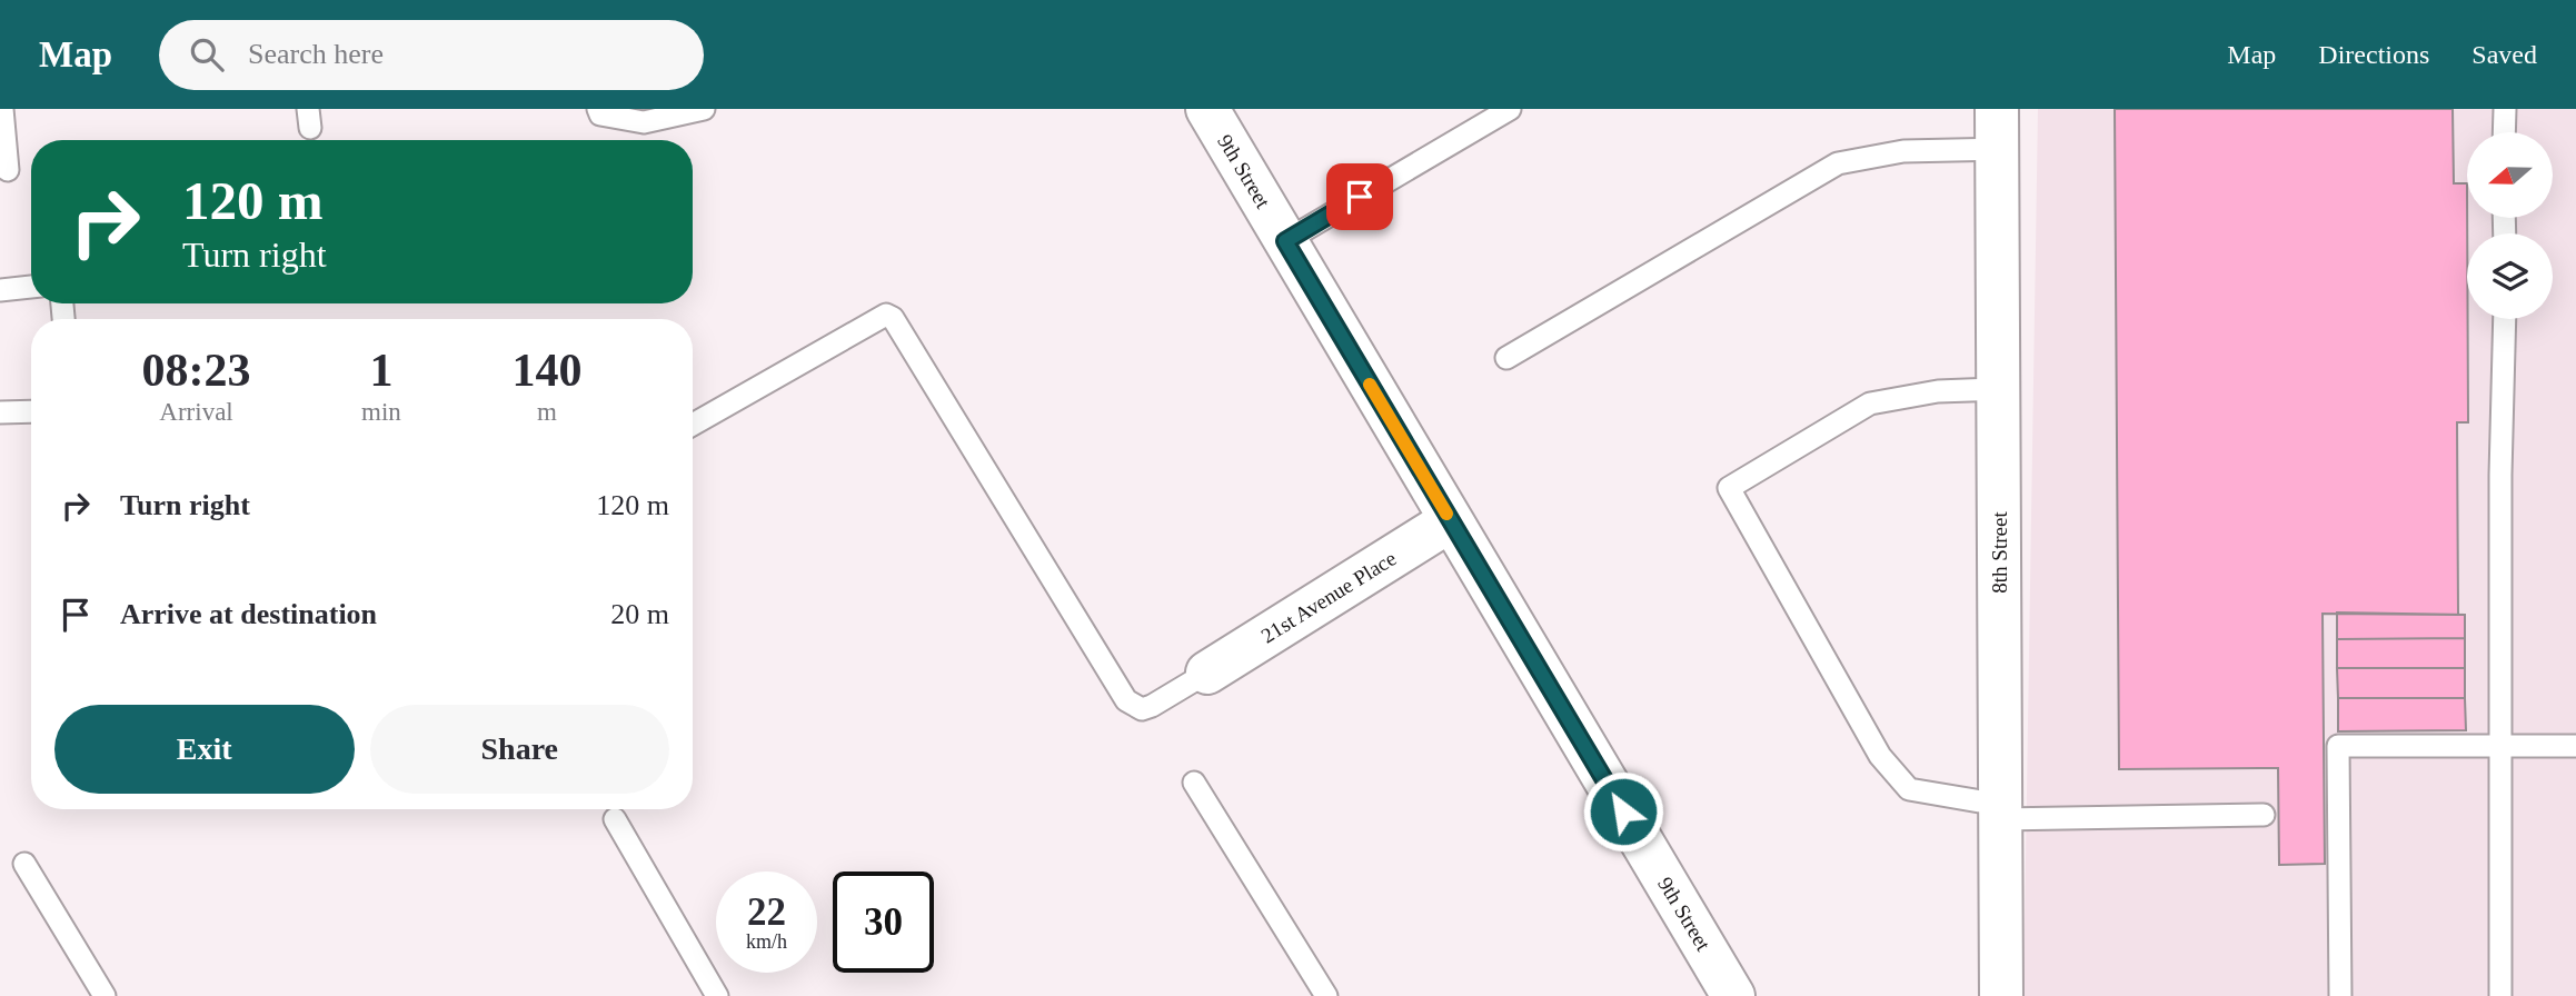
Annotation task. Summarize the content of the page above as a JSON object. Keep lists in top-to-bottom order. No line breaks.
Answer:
{"streets":{"street":["9th Street","8th Street","21st Avenue Place"]},"crossings":[["9th Street","21st Avenue Place"]],"north":"left","page":{"header":"Map","search":"Search here","nav":["Map","Directions","Saved"],"turn":["120 m","Turn right"],"eta":["08:23","Arrival","1","min","140","m"],"list":[{"name":"Turn right","value":"120 m"},{"name":"Arrive at destination","value":"20 m"}],"buttons":["Exit","Share"],"speed":"22 km/h","limit":"30"}}
